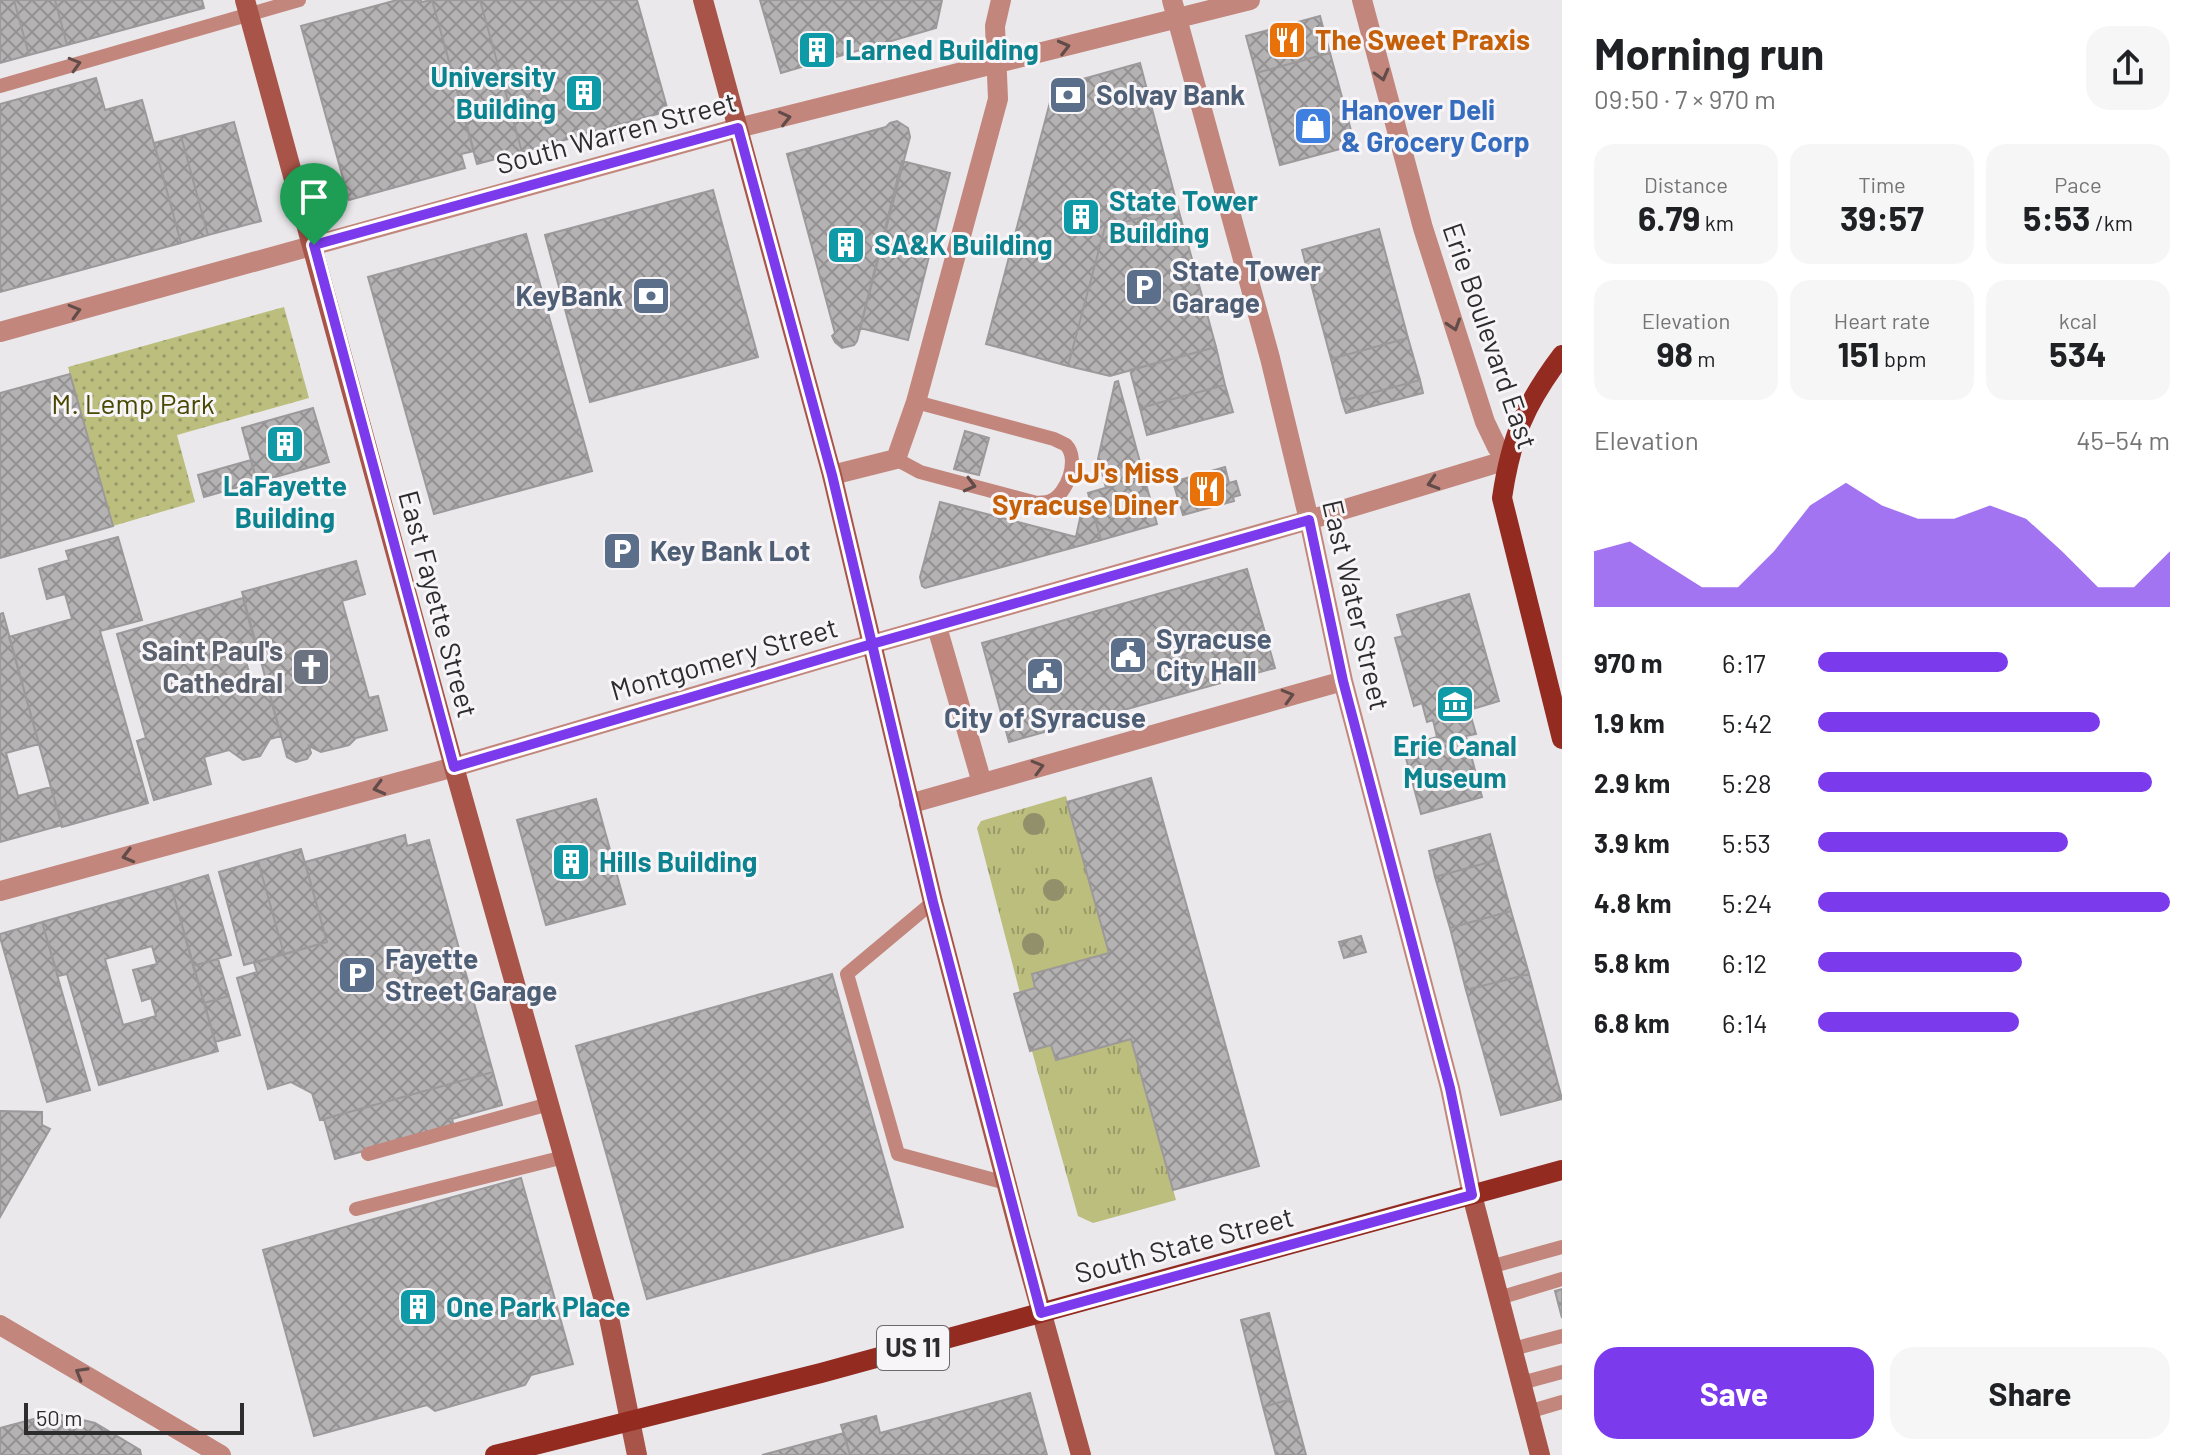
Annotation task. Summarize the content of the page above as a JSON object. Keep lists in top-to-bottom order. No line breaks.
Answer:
{"streets":{"main road":["Erie Boulevard East","South State Street","US 11"],"street":["South Warren Street","East Fayette Street","East Water Street","Montgomery Street"]},"crossings":[["South Warren Street","East Fayette Street"],["South Warren Street","East Water Street"],["Erie Boulevard East","Montgomery Street"],["East Fayette Street","Montgomery Street"],["East Fayette Street","South State Street"],["East Water Street","Montgomery Street"],["East Water Street","South State Street"]],"one_way":["South Warren Street","Erie Boulevard East","Montgomery Street"],"parks":["M. Lemp Park"],"places":{"restaurant":["The Sweet Praxis","JJ's Miss Syracuse Diner"],"building":["Larned Building","University Building","State Tower Building","SA&K Building","LaFayette Building","Hills Building","One Park Place"],"bank":["Solvay Bank","KeyBank"],"shop":["Hanover Deli & Grocery Corp"],"parking":["State Tower Garage","Key Bank Lot","Fayette Street Garage"],"public building":["Syracuse City Hall","City of Syracuse"],"church":["Saint Paul's Cathedral"],"museum":["Erie Canal Museum"]},"scale_bar":"50 m","page":{"heading":["Morning run","09:50 · 7 × 970 m"],"stats":[["Distance","6.79 km"],["Time","39:57"],["Pace","5:53 /km"],["Elevation","98 m"],["Heart rate","151 bpm"],["kcal","534"]],"chart":["Elevation","45–54 m"],"list":[{"name":"970 m","note":"6:17"},{"name":"1.9 km","note":"5:42"},{"name":"2.9 km","note":"5:28"},{"name":"3.9 km","note":"5:53"},{"name":"4.8 km","note":"5:24"},{"name":"5.8 km","note":"6:12"},{"name":"6.8 km","note":"6:14"}],"buttons":["Save","Share"],"scale":"50 m"}}
